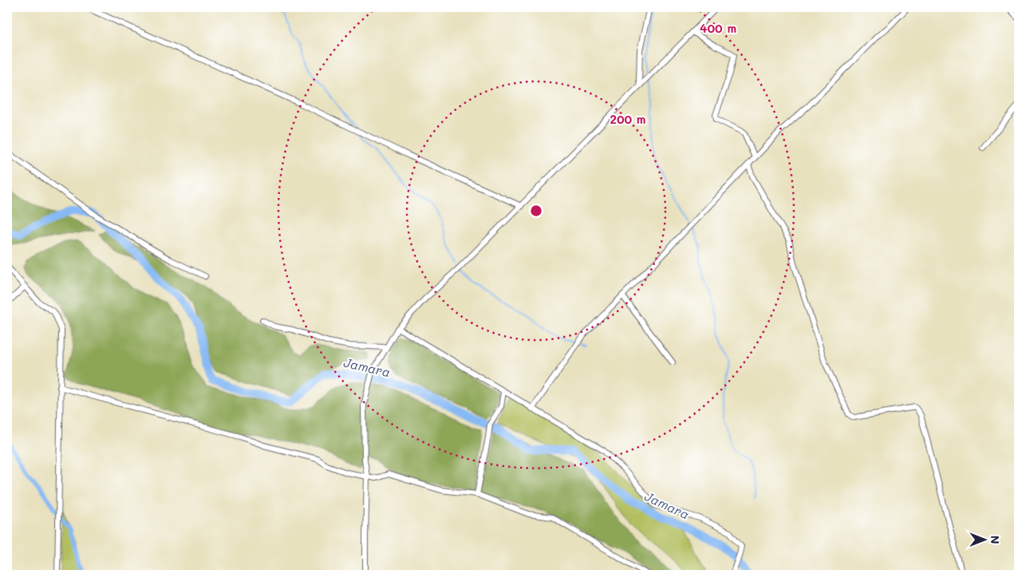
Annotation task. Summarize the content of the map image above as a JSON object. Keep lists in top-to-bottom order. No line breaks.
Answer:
{"water":["Jamara"],"north":"right","rings":["400 m","200 m"]}
